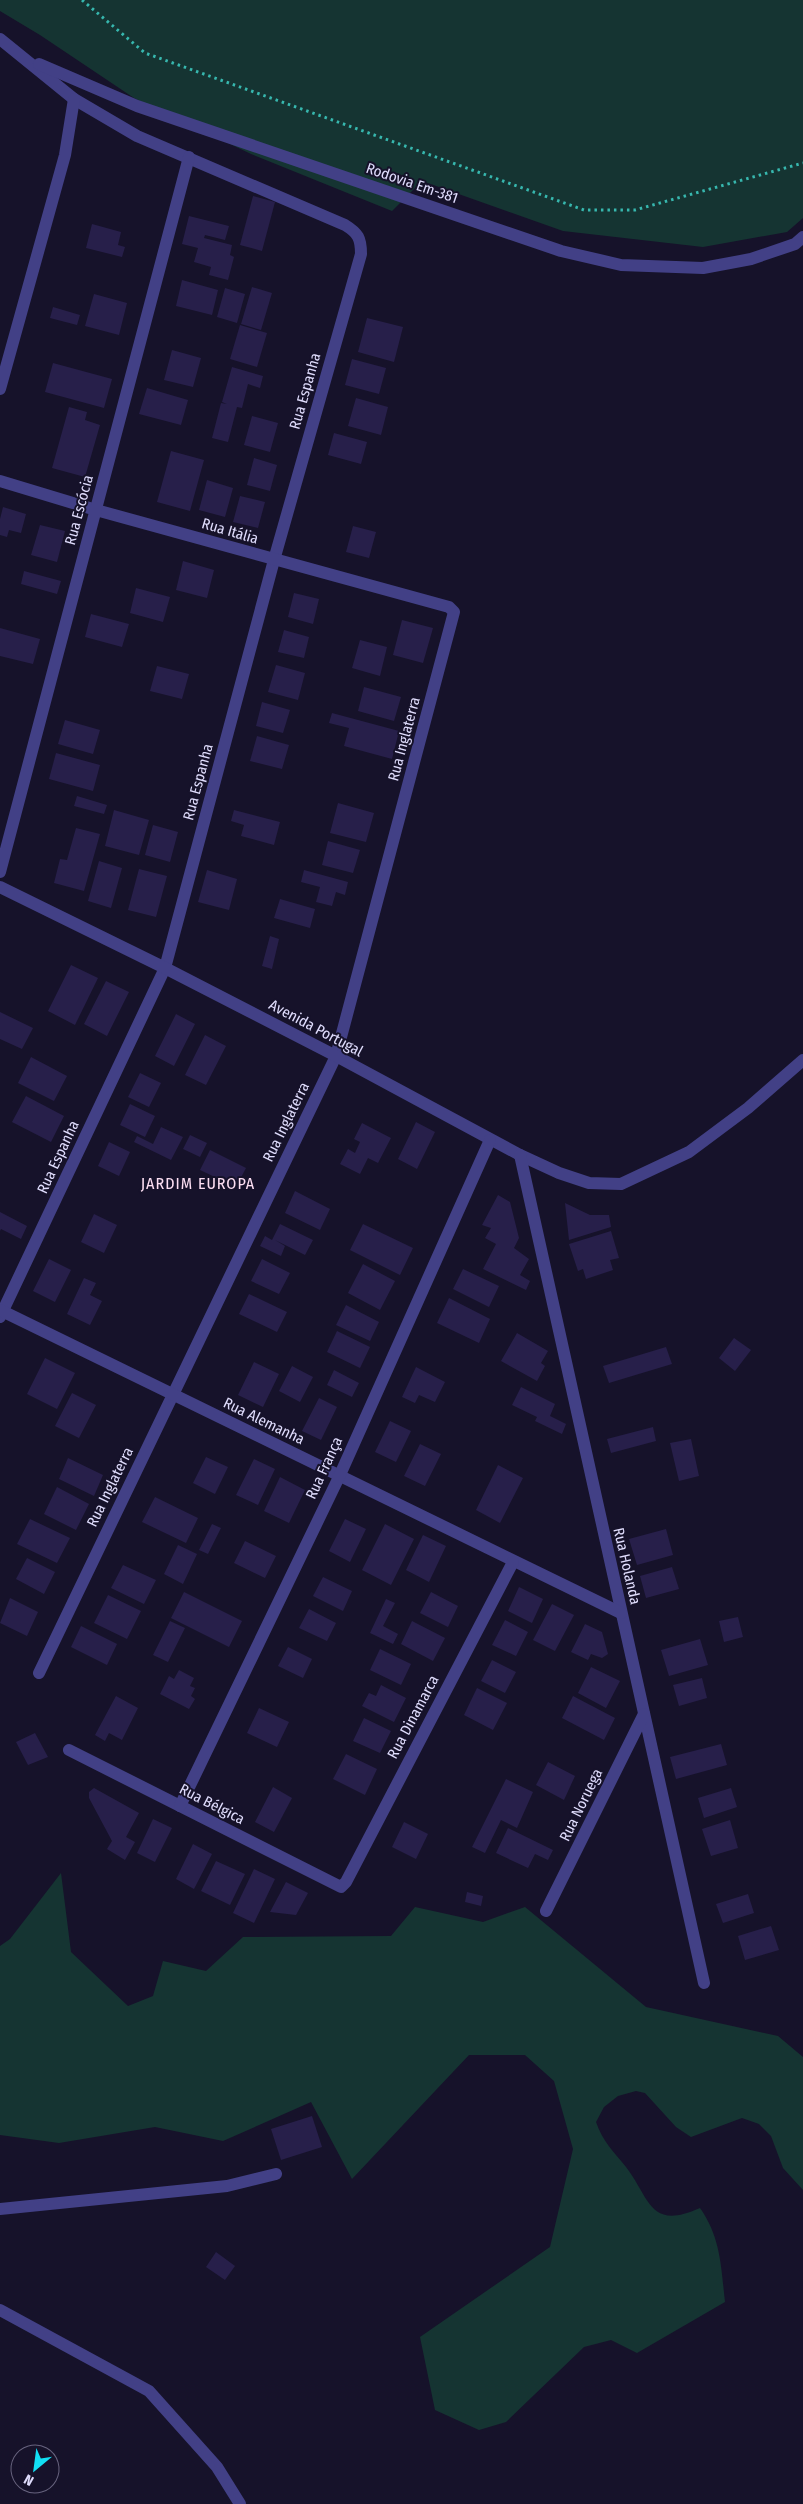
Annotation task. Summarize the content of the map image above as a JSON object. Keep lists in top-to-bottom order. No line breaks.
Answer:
{"streets":{"street":["Rodovia Em-381","Rua Espanha","Rua Escócia","Rua Itália","Rua Inglaterra","Avenida Portugal","Rua Alemanha","Rua França","Rua Holanda","Rua Dinamarca","Rua Bélgica","Rua Noruega"]},"crossings":[["Rodovia Em-381","Rua Espanha"],["Rodovia Em-381","Rua Escócia"],["Rua Espanha","Rua Itália"],["Rua Espanha","Avenida Portugal"],["Rua Espanha","Rua Alemanha"],["Rua Escócia","Rua Itália"],["Rua Itália","Rua Inglaterra"],["Rua Inglaterra","Avenida Portugal"],["Rua Inglaterra","Rua Alemanha"],["Avenida Portugal","Rua França"],["Avenida Portugal","Rua Holanda"],["Rua Alemanha","Rua França"],["Rua Alemanha","Rua Holanda"],["Rua Alemanha","Rua Dinamarca"],["Rua França","Rua Bélgica"],["Rua Holanda","Rua Noruega"],["Rua Dinamarca","Rua Bélgica"]],"districts":["JARDIM EUROPA"],"north":"bottom left"}
